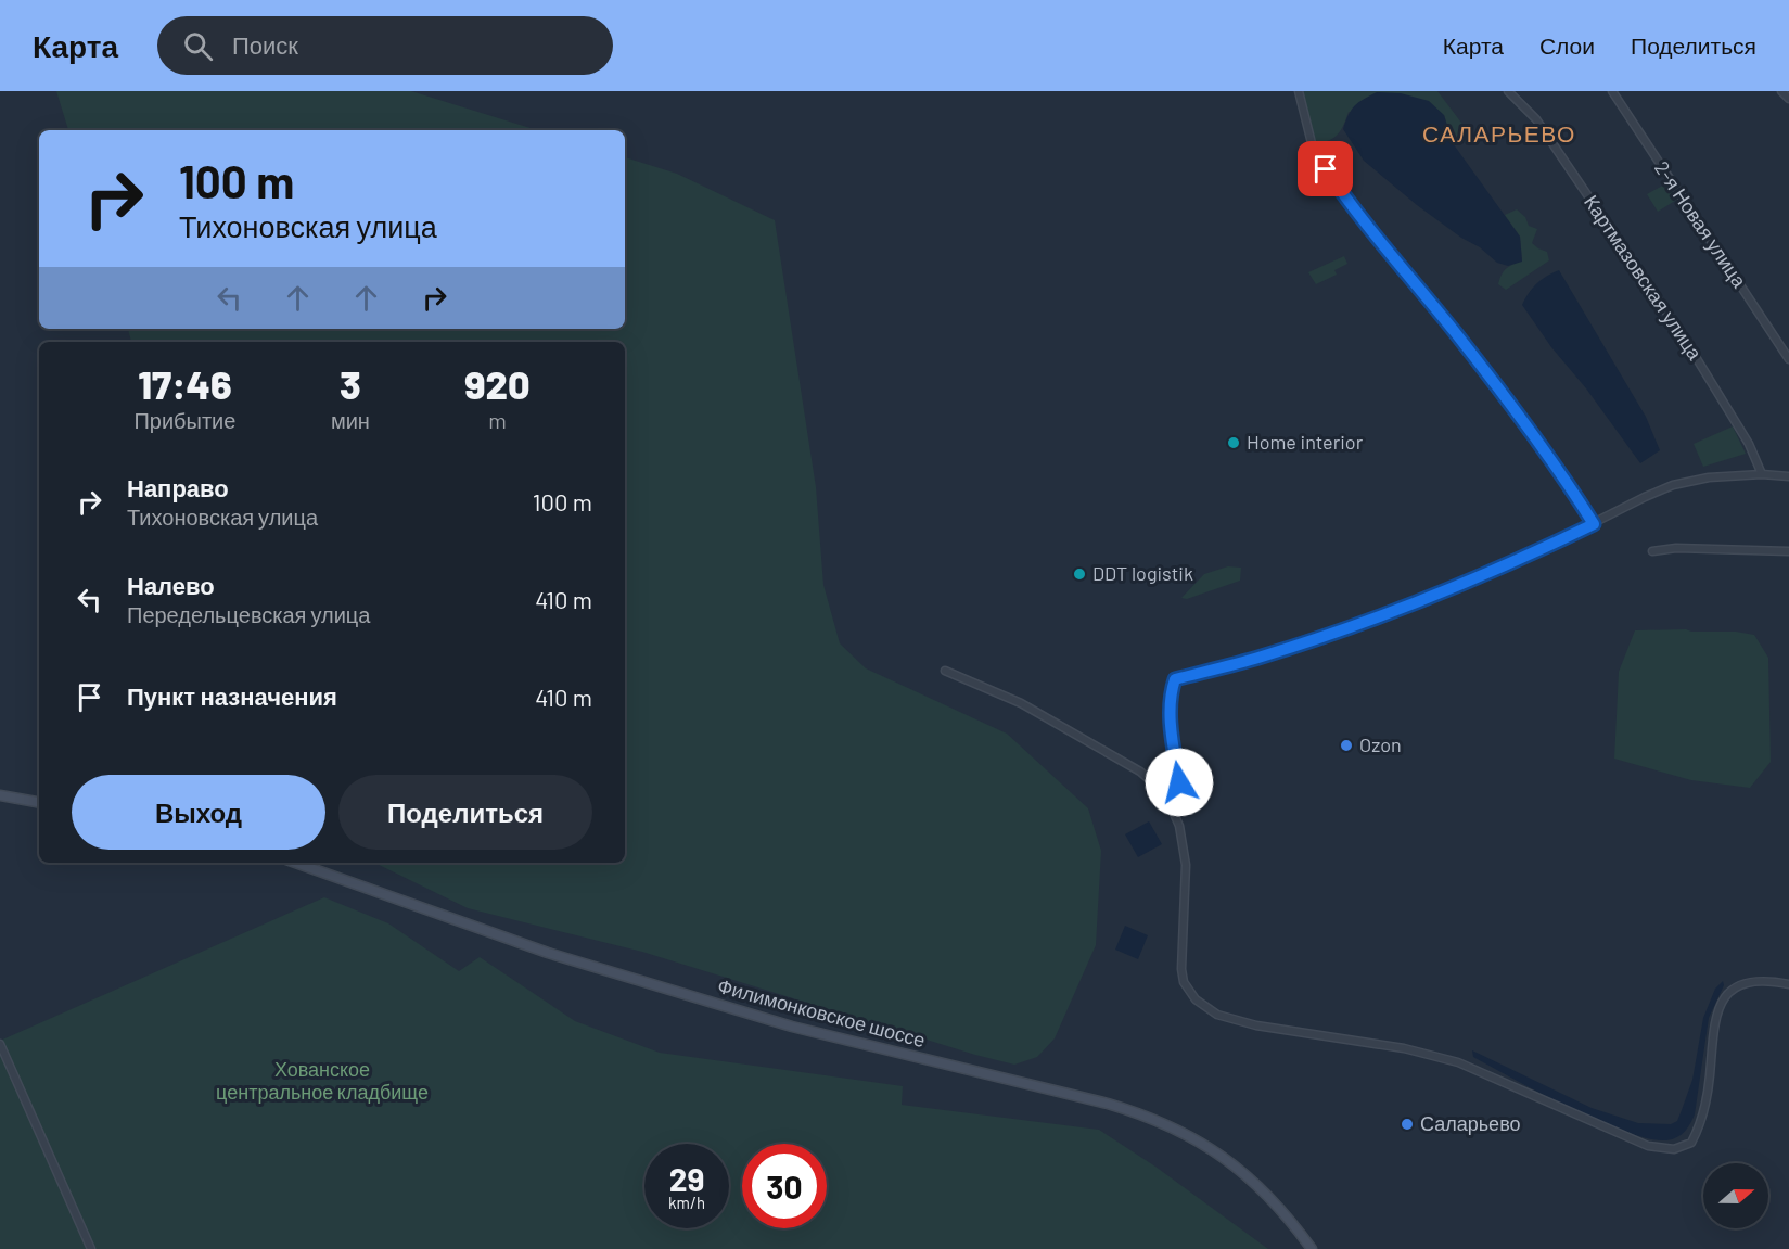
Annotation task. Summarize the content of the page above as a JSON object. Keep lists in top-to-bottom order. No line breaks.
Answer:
{"streets":{"main road":["Филимонковское шоссе"],"street":["2-я Новая улица","Картмазовская улица"]},"districts":["САЛАРЬЕВО"],"parks":["Хованское центральное кладбище"],"places":["Home interior","DDT logistik","Ozon","Саларьево"],"north":"right","page":{"header":"Карта","search":"Поиск","nav":["Карта","Слои","Поделиться"],"turn":["100 m","Тихоновская улица"],"eta":["17:46","Прибытие","3","мин","920","m"],"list":[{"name":"Направо","note":"Тихоновская улица","value":"100 m"},{"name":"Налево","note":"Передельцевская улица","value":"410 m"},{"name":"Пункт назначения","value":"410 m"}],"buttons":["Выход","Поделиться"],"speed":"29 km/h","limit":"30"}}
